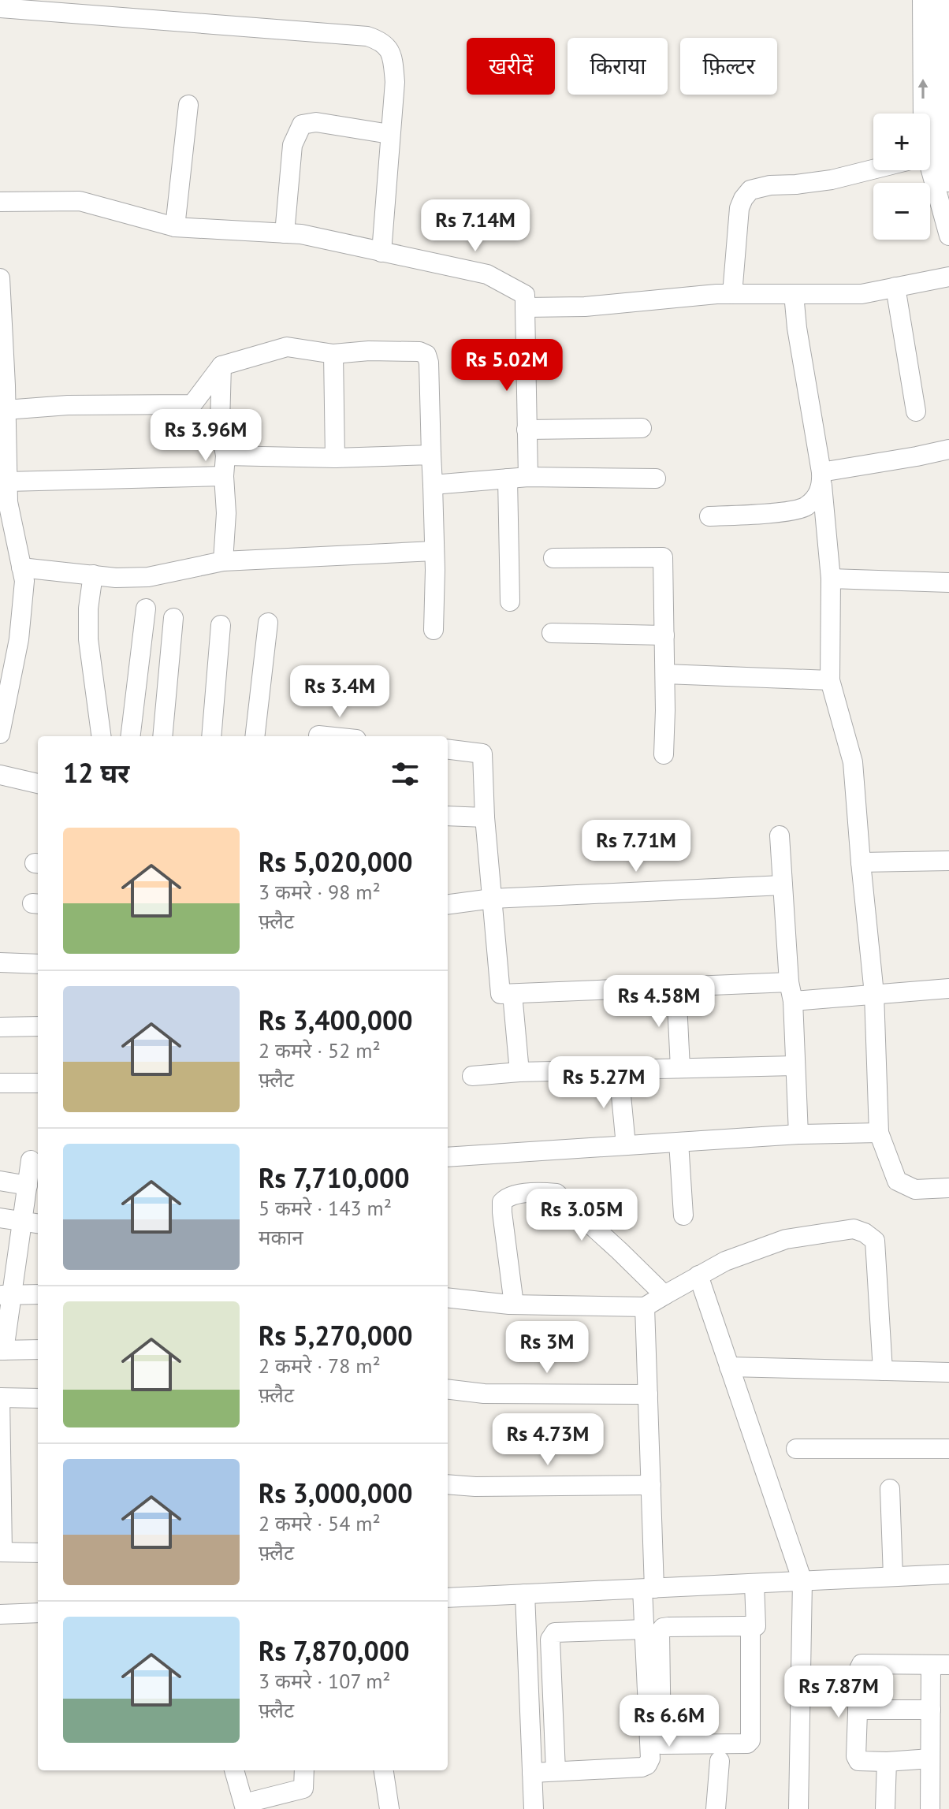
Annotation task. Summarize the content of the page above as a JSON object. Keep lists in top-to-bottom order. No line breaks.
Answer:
{"page":{"chip":["खरीदें","किराया","फ़िल्टर"],"map_buttons":["+","−"],"price":["Rs 7.14M","Rs 5.02M","Rs 3.96M","Rs 3.4M","Rs 7.71M","Rs 4.58M","Rs 5.27M","Rs 3.05M","Rs 3M","Rs 4.73M","Rs 7.87M","Rs 6.6M"],"heading":"12 घर","list":[{"name":"Rs 5,020,000","note":"3 कमरे · 98 m² · फ़्लैट"},{"name":"Rs 3,400,000","note":"2 कमरे · 52 m² · फ़्लैट"},{"name":"Rs 7,710,000","note":"5 कमरे · 143 m² · मकान"},{"name":"Rs 5,270,000","note":"2 कमरे · 78 m² · फ़्लैट"},{"name":"Rs 3,000,000","note":"2 कमरे · 54 m² · फ़्लैट"},{"name":"Rs 7,870,000","note":"3 कमरे · 107 m² · फ़्लैट"}]}}
